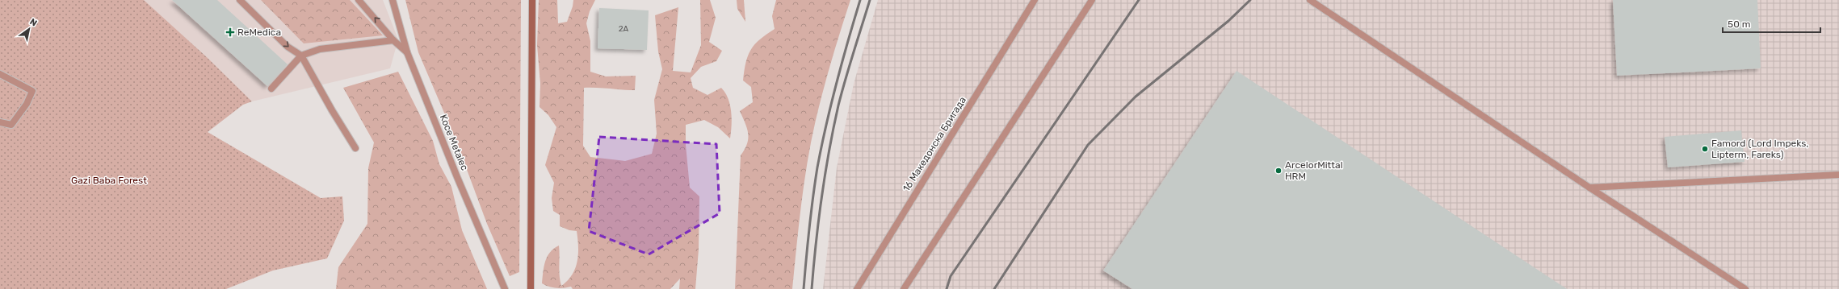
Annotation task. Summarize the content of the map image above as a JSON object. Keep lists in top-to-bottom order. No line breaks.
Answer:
{"streets":{"street":["Koce Metalec","16 Македонска Бригада"]},"parks":["Gazi Baba Forest"],"places":{"health":["ReMedica"],"other":["Famord (Lord Impeks, Lipterm, Fareks)","ArcelorMittal HRM"]},"house_numbers":["2А"],"scale_bar":"50 m","north":"top right"}
